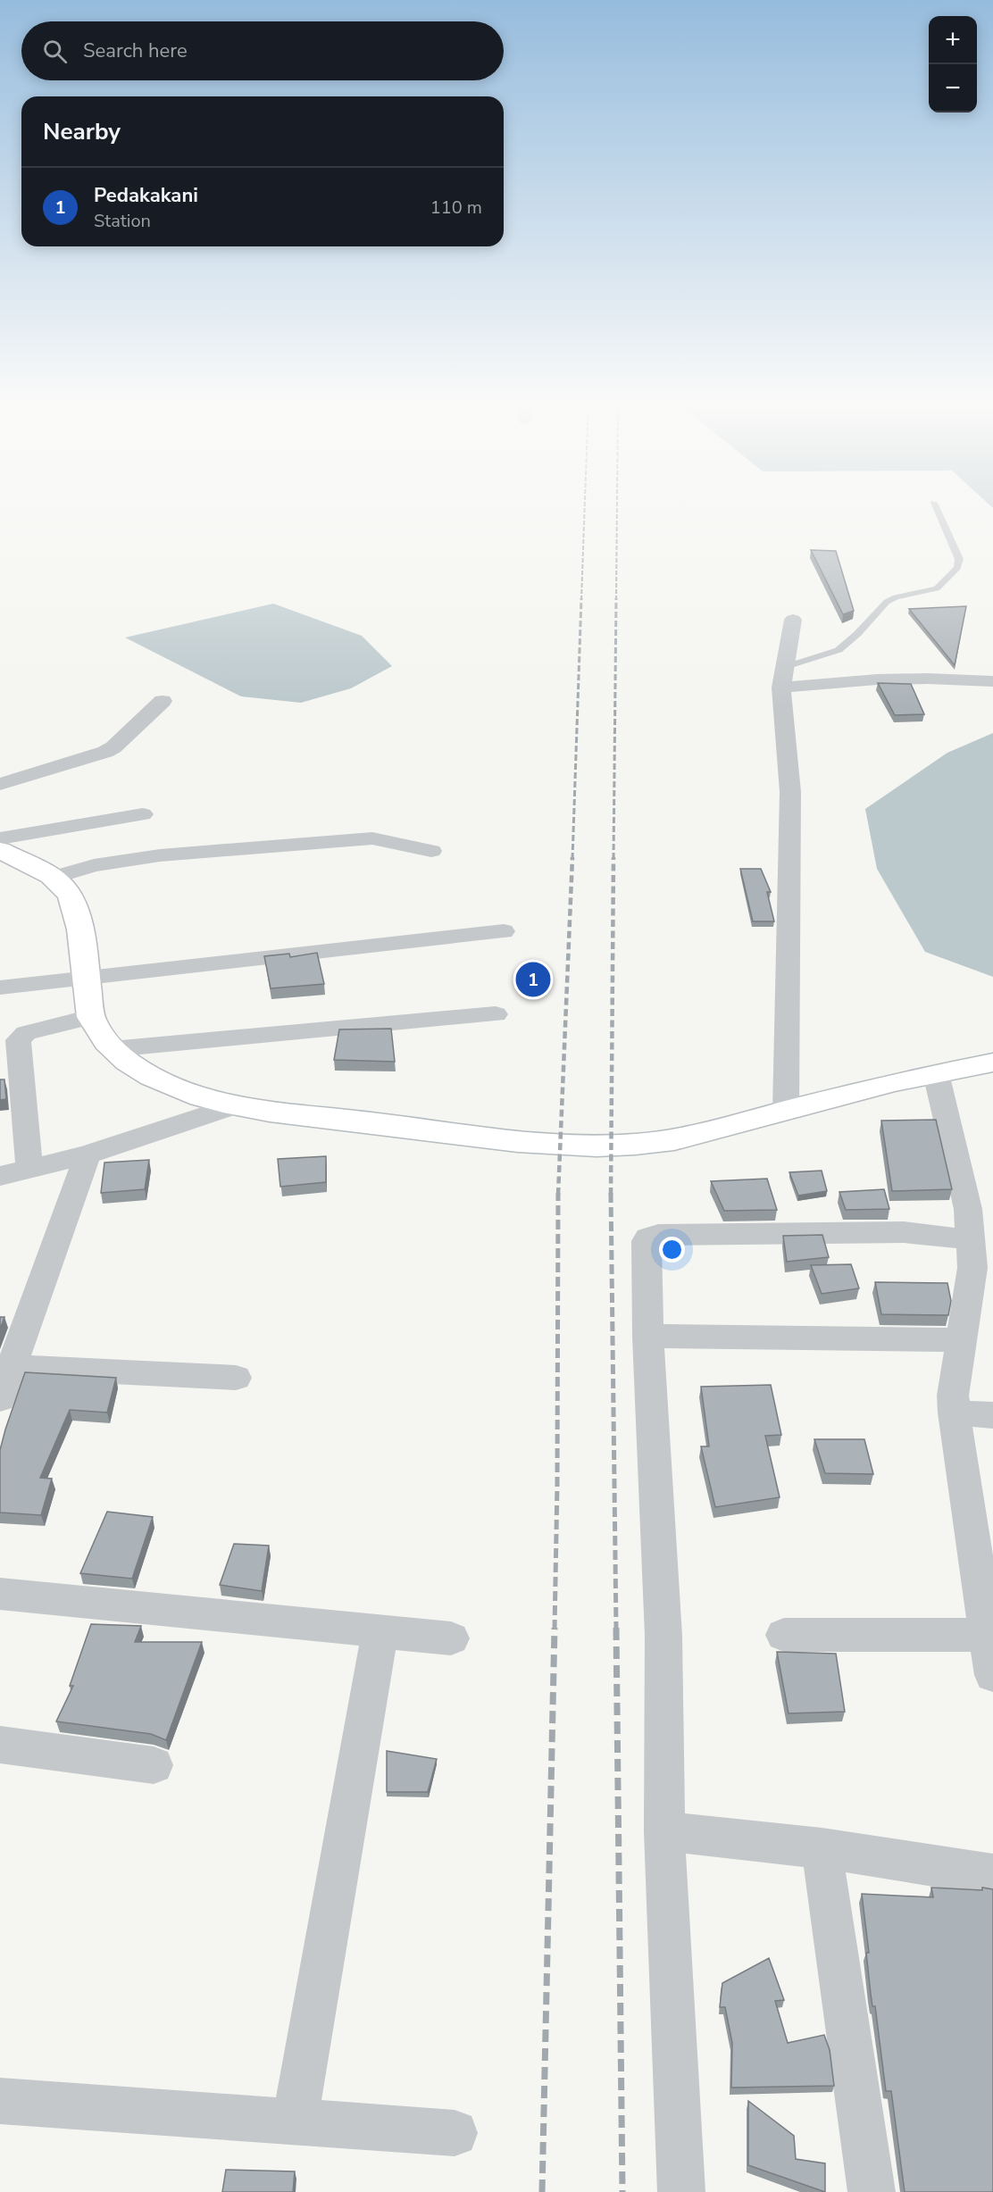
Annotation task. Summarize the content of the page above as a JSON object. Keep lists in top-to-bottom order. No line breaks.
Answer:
{"page":{"map_buttons":["+","−"],"search":"Search here","heading":"Nearby","list":[{"mark":"1","name":"Pedakakani","note":"Station","value":"110 m"}],"pins":"1"}}
